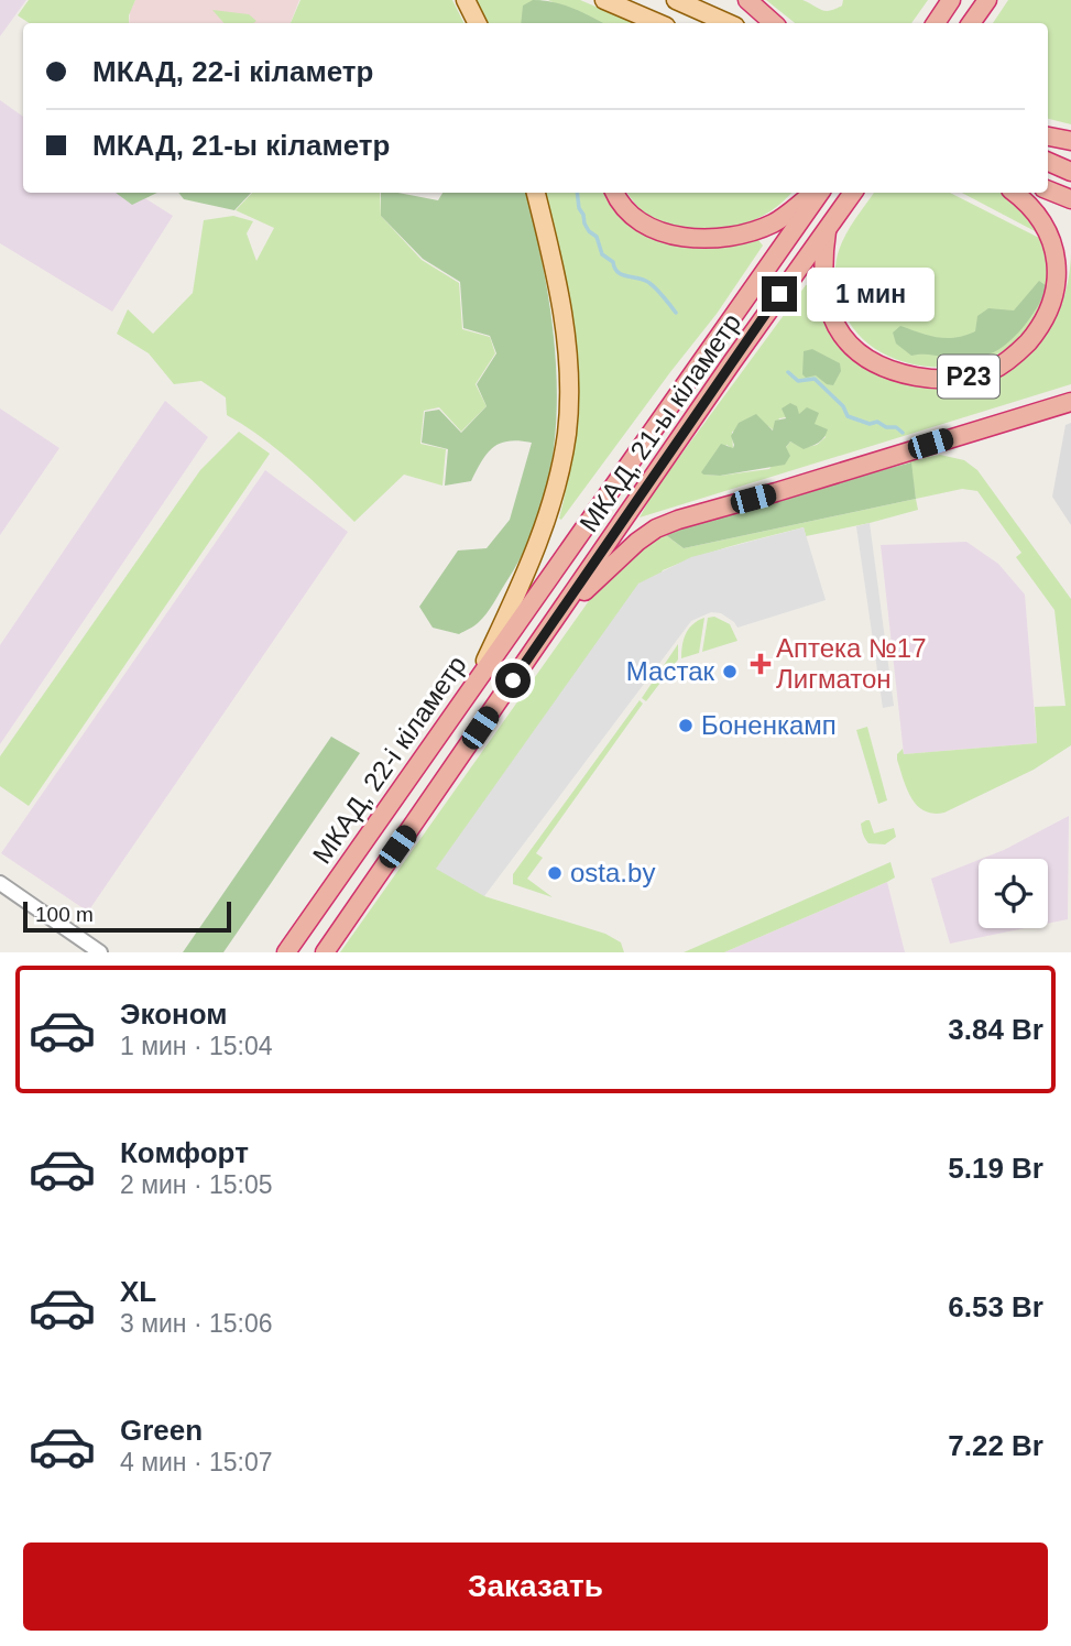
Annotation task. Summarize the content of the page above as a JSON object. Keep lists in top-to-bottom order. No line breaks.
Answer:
{"streets":{"highway":["Р23","МКАД, 21-ы кіламетр","МКАД, 22-і кіламетр"]},"crossings":[["Р23","МКАД, 21-ы кіламетр"],["Р23","МКАД, 22-і кіламетр"],["МКАД, 21-ы кіламетр","МКАД, 22-і кіламетр"]],"places":{"health":["Аптека №17 Лигматон"],"other":["Мастак","Боненкамп","osta.by"]},"scale_bar":"100 m","page":{"banner":["МКАД, 22-і кіламетр","МКАД, 21-ы кіламетр"],"bubble":"1 мин","scale":"100 m","list":[{"name":"Эконом","note":"1 мин · 15:04","value":"3.84 Br"},{"name":"Комфорт","note":"2 мин · 15:05","value":"5.19 Br"},{"name":"XL","note":"3 мин · 15:06","value":"6.53 Br"},{"name":"Green","note":"4 мин · 15:07","value":"7.22 Br"}],"buttons":"Заказать"}}
